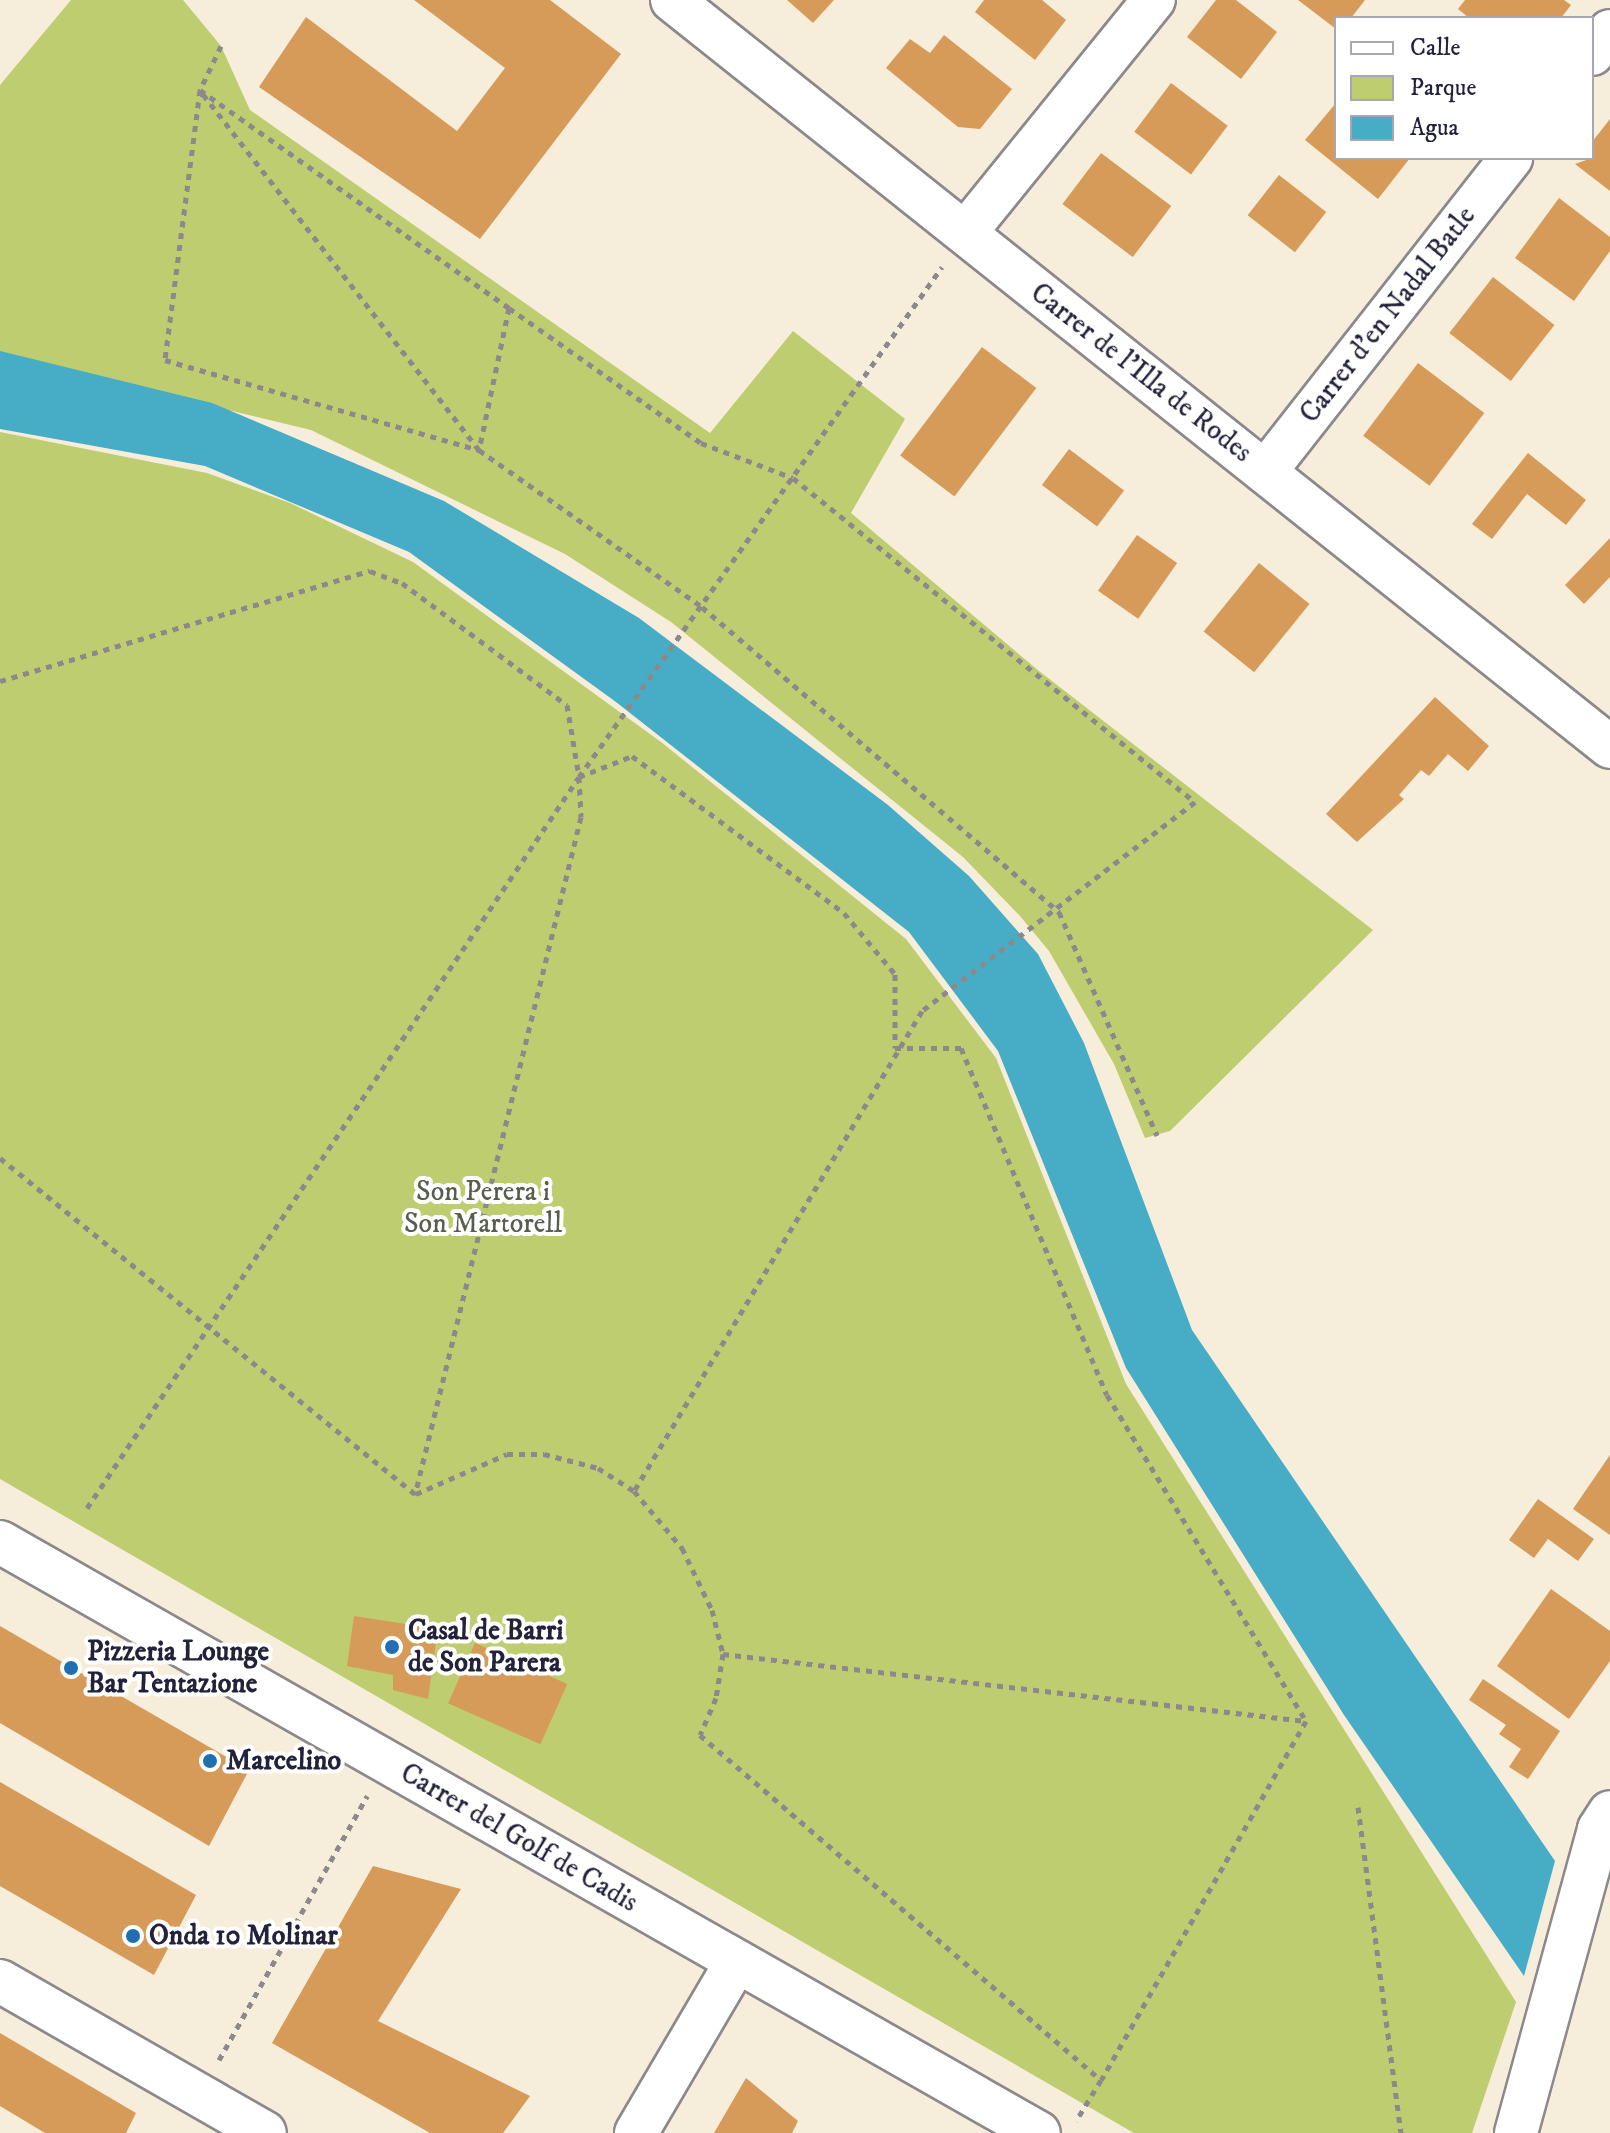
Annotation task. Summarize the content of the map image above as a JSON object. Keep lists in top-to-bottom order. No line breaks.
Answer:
{"streets":{"street":["Carrer d'en Nadal Batle","Carrer de l'Illa de Rodes","Carrer del Golf de Cadis"]},"crossings":[["Carrer d'en Nadal Batle","Carrer de l'Illa de Rodes"]],"parks":["Son Perera i Son Martorell"],"places":["Casal de Barri de Son Parera","Pizzeria Lounge Bar Tentazione","Marcelino","Onda 10 Molinar"],"legend":["Calle","Parque","Agua"]}
